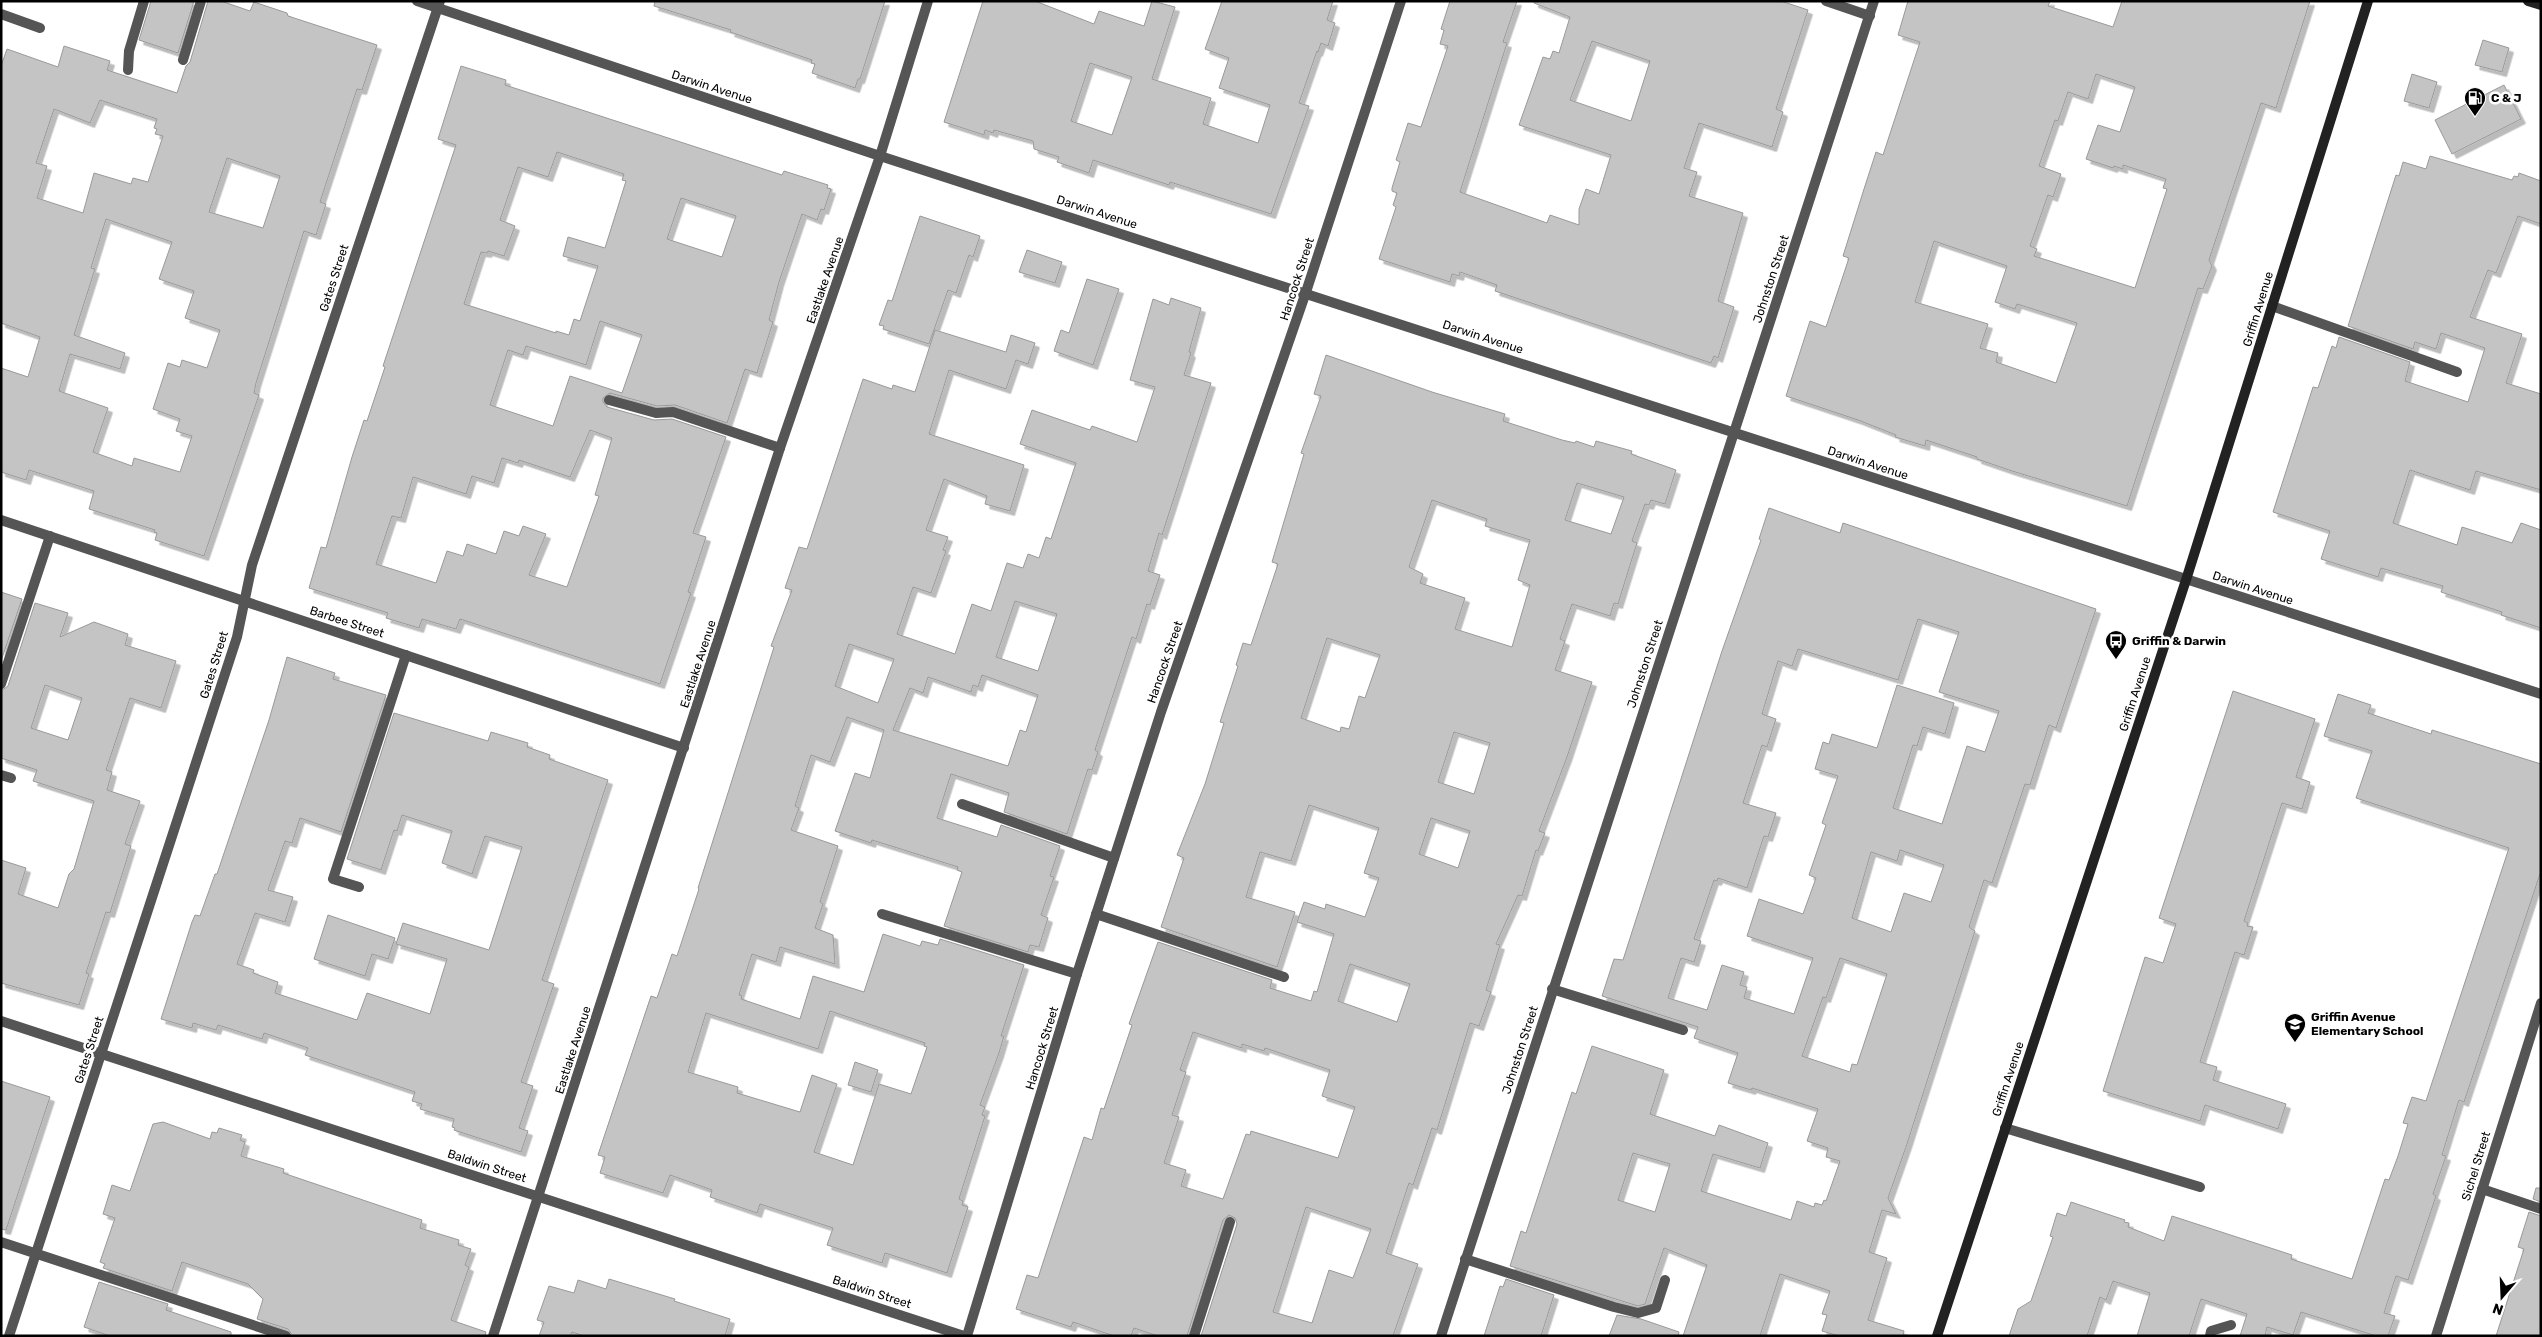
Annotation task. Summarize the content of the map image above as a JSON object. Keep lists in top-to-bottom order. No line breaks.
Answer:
{"streets":{"main road":["Griffin Avenue"],"street":["Darwin Avenue","Gates Street","Hancock Street","Johnston Street","Eastlake Avenue","Barbee Street","Baldwin Street","Sichel Street"]},"crossings":[["Darwin Avenue","Gates Street"],["Darwin Avenue","Hancock Street"],["Darwin Avenue","Johnston Street"],["Darwin Avenue","Eastlake Avenue"],["Darwin Avenue","Griffin Avenue"],["Gates Street","Barbee Street"],["Gates Street","Baldwin Street"],["Hancock Street","Baldwin Street"],["Eastlake Avenue","Barbee Street"],["Eastlake Avenue","Baldwin Street"]],"places":{"fuel station":["C & J"],"bus stop":["Griffin & Darwin"],"school or university":["Griffin Avenue Elementary School"]},"north":"bottom"}
